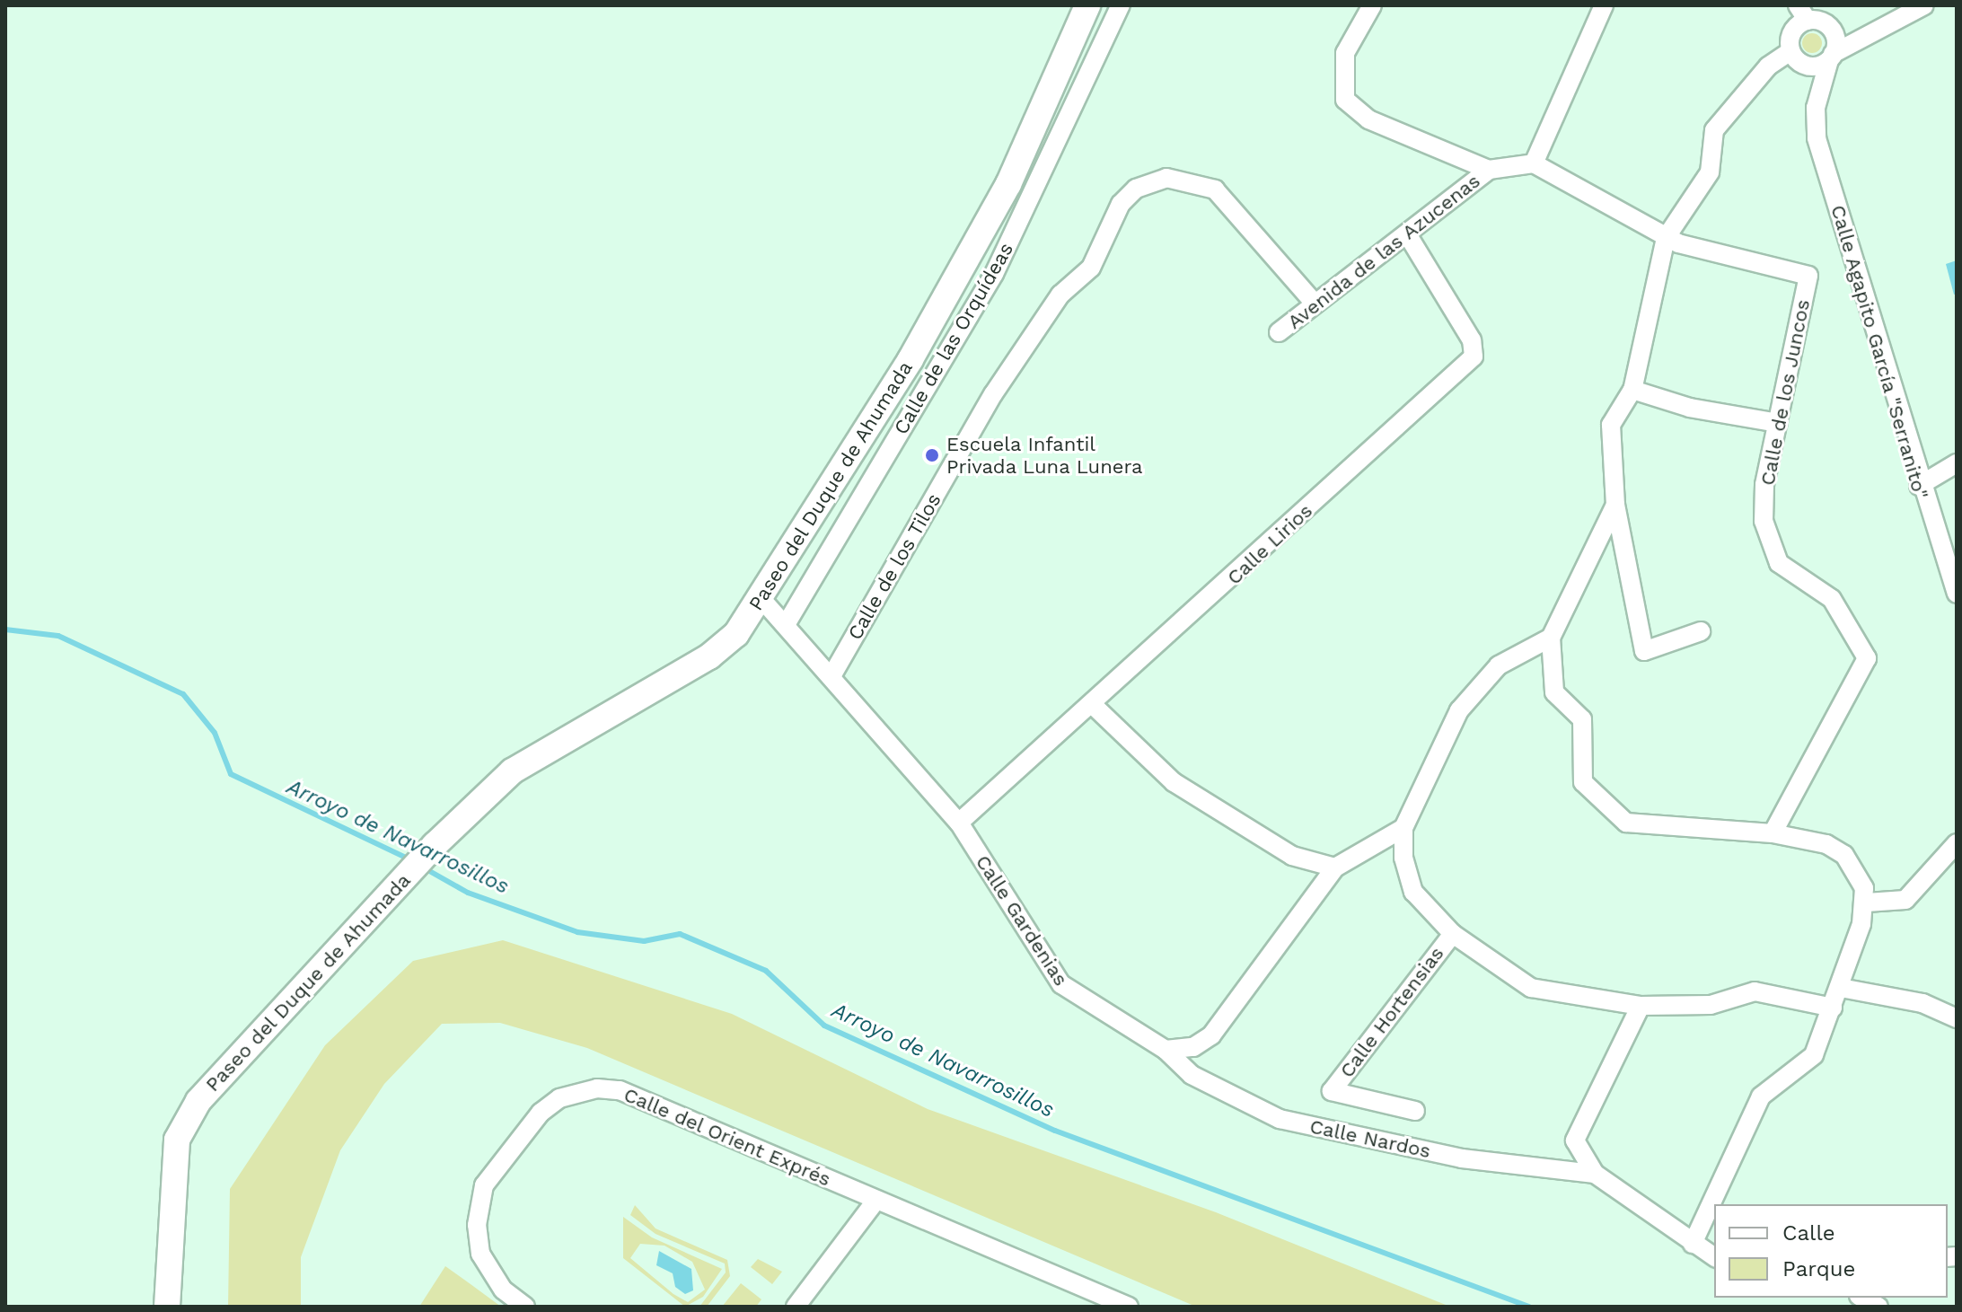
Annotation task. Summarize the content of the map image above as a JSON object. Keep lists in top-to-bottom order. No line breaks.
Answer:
{"streets":{"main road":["Paseo del Duque de Ahumada"],"street":["Avenida de las Azucenas","Calle de las Orquídeas","Calle Agapito García \"Serranito\"","Calle de los Juncos","Calle Lirios","Calle de los Tilos","Calle Gardenias","Calle Hortensias","Calle del Orient Exprés","Calle Nardos"]},"crossings":[["Avenida de las Azucenas","Calle Lirios"],["Avenida de las Azucenas","Calle de los Tilos"],["Calle de las Orquídeas","Calle Gardenias"],["Paseo del Duque de Ahumada","Calle Gardenias"],["Calle Lirios","Calle Gardenias"],["Calle de los Tilos","Calle Gardenias"],["Calle Gardenias","Calle Nardos"]],"water":["Arroyo de Navarrosillos"],"places":["Escuela Infantil Privada Luna Lunera"],"legend":["Calle","Parque"]}
